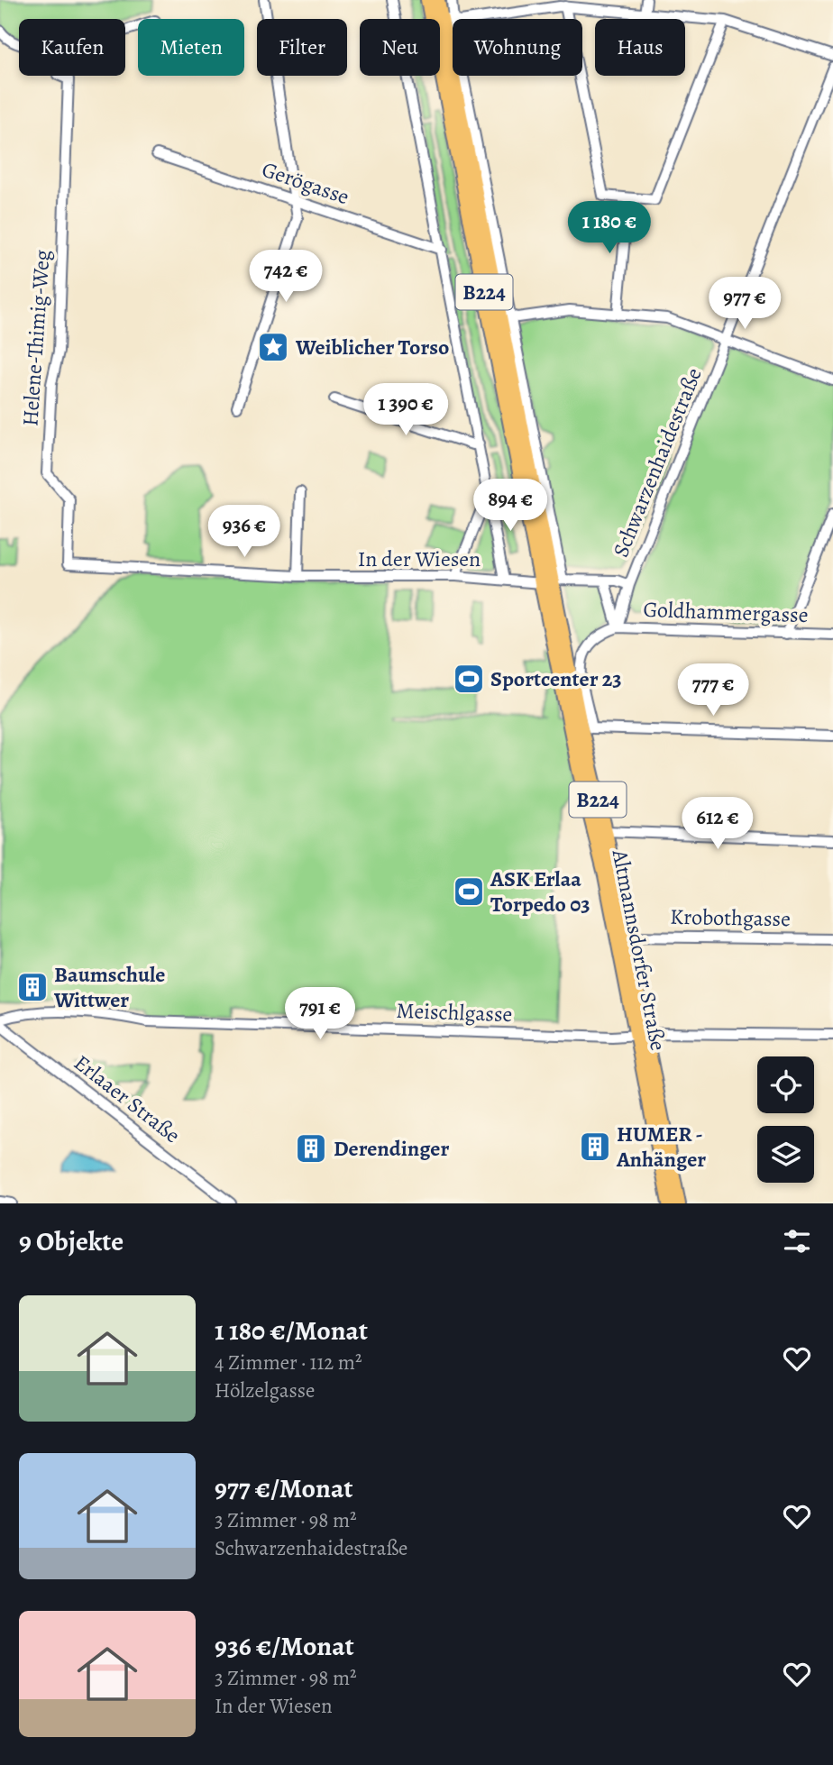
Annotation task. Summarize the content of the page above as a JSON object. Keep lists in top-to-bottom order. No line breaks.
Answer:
{"streets":{"main road":["B224","Altmannsdorfer Straße"],"street":["Gerögasse","Helene-Thimig-Weg","Schwarzenhaidestraße","In der Wiesen","Goldhammergasse","Krobothgasse","Meischlgasse","Erlaaer Straße"]},"crossings":[["Helene-Thimig-Weg","In der Wiesen"],["Schwarzenhaidestraße","Goldhammergasse"],["In der Wiesen","Goldhammergasse"],["In der Wiesen","Altmannsdorfer Straße"],["Goldhammergasse","Altmannsdorfer Straße"],["Krobothgasse","Altmannsdorfer Straße"],["Altmannsdorfer Straße","Meischlgasse"]],"places":{"place":["Weiblicher Torso"],"sports":["Sportcenter 23","ASK Erlaa Torpedo 03"],"building":["Baumschule Wittwer","HUMER - Anhänger","Derendinger"]},"page":{"chip":["Kaufen","Mieten","Filter","Neu","Wohnung","Haus"],"price":["1 180 €","742 €","977 €","1 390 €","894 €","936 €","777 €","612 €","791 €"],"heading":"9 Objekte","list":[{"name":"1 180 €/Monat","note":"4 Zimmer · 112 m² · Hölzelgasse"},{"name":"977 €/Monat","note":"3 Zimmer · 98 m² · Schwarzenhaidestraße"},{"name":"936 €/Monat","note":"3 Zimmer · 98 m² · In der Wiesen"}]}}
